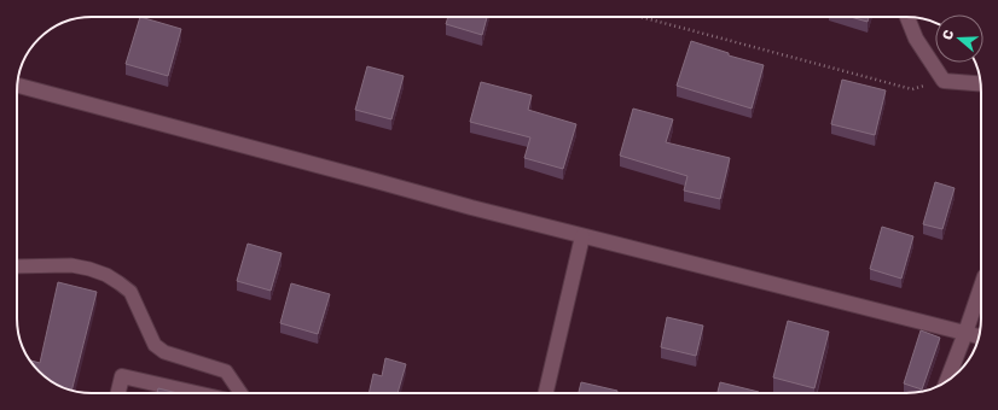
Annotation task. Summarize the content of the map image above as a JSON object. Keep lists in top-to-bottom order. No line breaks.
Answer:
{"north":"left"}
